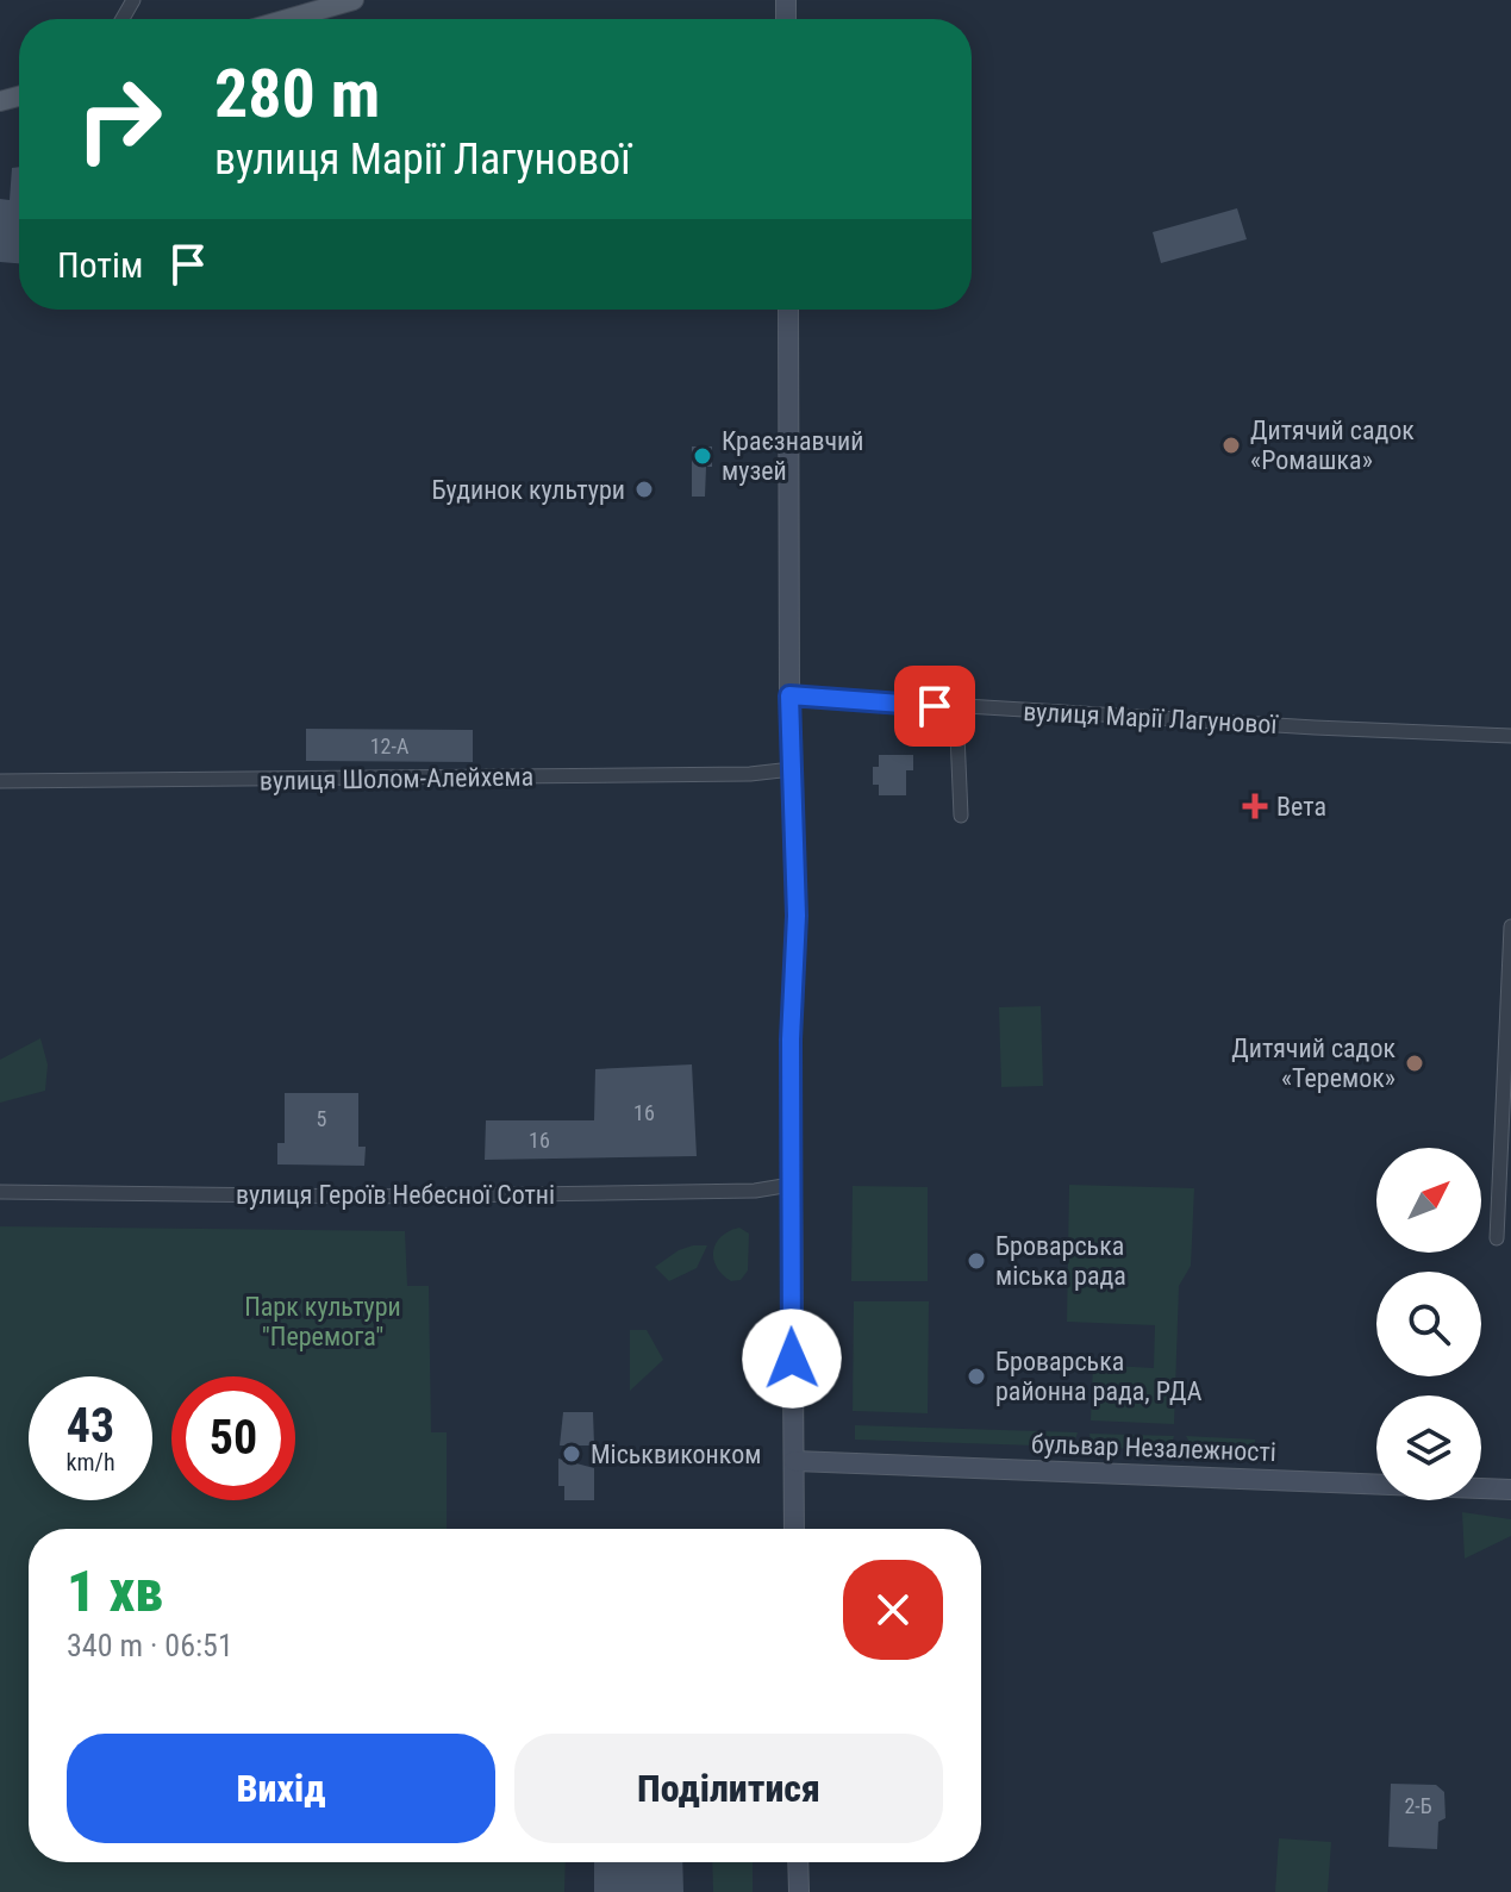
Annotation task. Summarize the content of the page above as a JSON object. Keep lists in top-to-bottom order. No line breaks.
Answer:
{"streets":{"main road":["бульвар Незалежності"],"street":["вулиця Марії Лагунової","вулиця Шолом-Алейхема","вулиця Героїв Небесної Сотні"]},"parks":["Парк культури \"Перемога\""],"places":{"other":["Дитячий садок «Ромашка»","Краєзнавчий музей","Будинок культури","Дитячий садок «Теремок»","Броварська міська рада","Броварська районна рада, РДА","Міськвиконком"],"health":["Вета"]},"house_numbers":["12-А","16","5","16","2-Б"],"north":"top right","page":{"turn":["280 m","вулиця Марії Лагунової"],"then":"Потім","speed":"43 km/h","limit":"50","heading":["1 хв","340 m · 06:51"],"buttons":["Вихід","Поділитися"]}}
